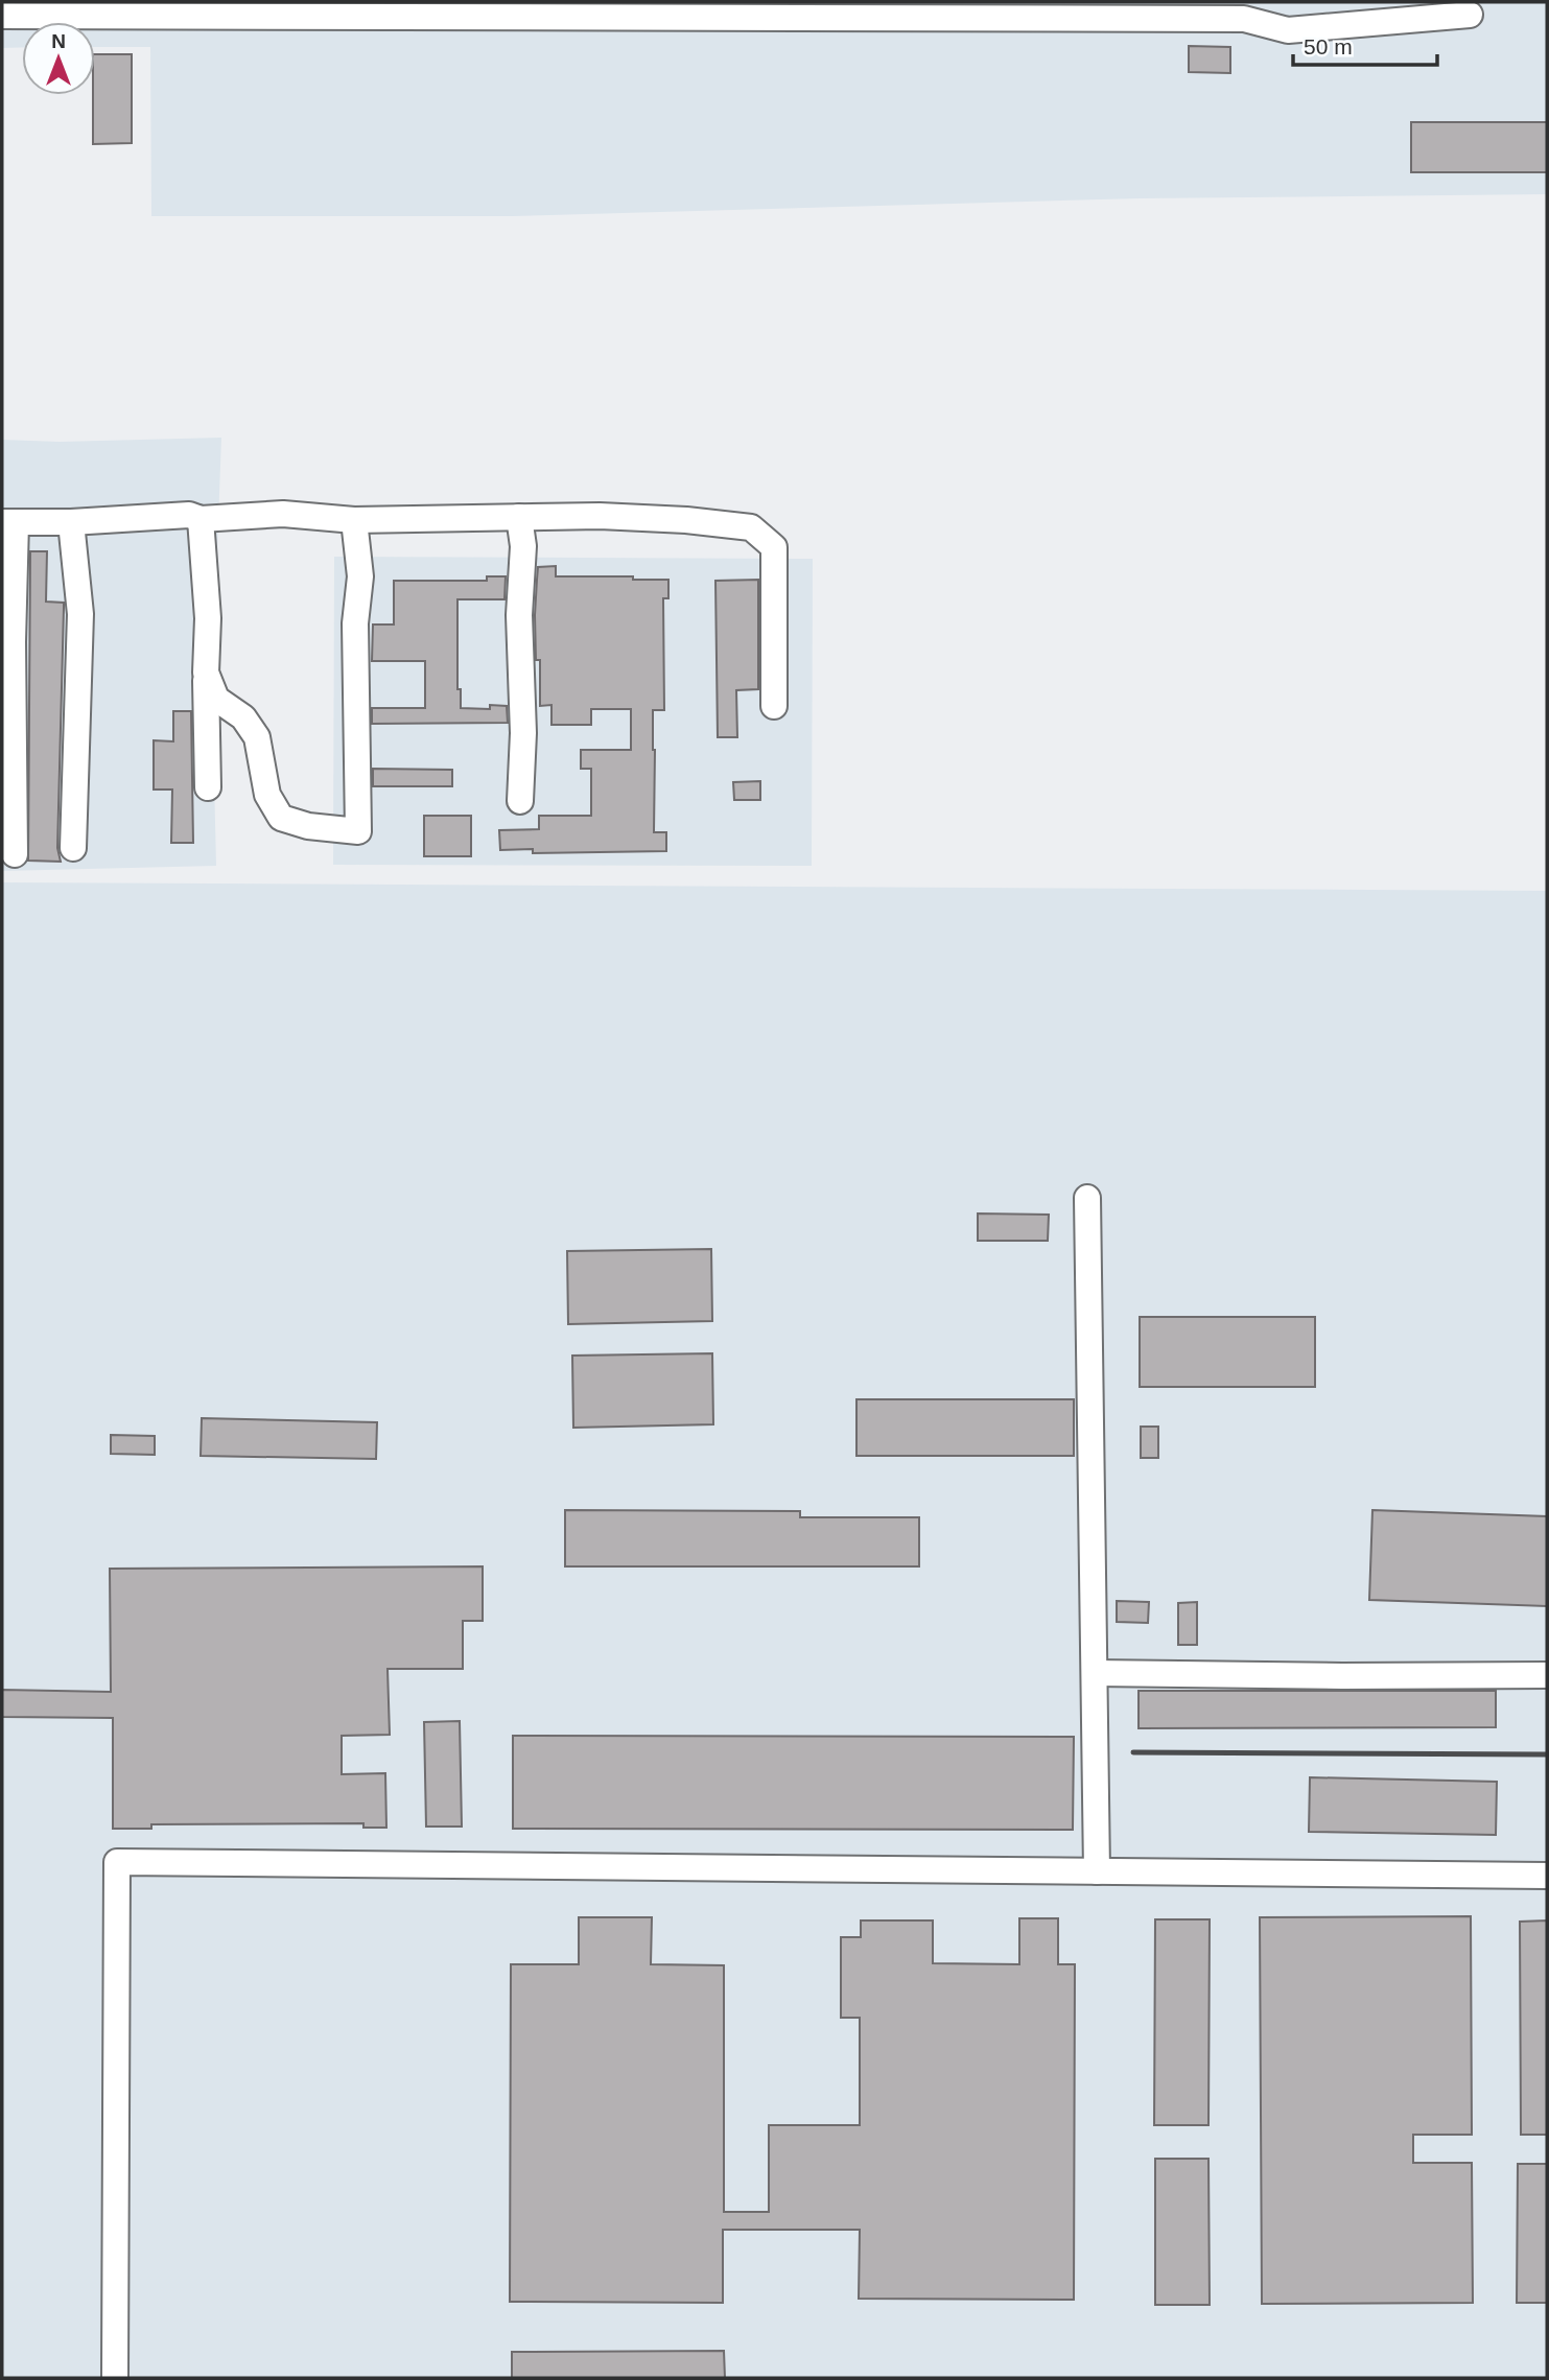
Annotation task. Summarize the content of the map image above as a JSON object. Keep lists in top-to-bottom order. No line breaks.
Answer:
{"scale_bar":"50 m","north":"top"}
